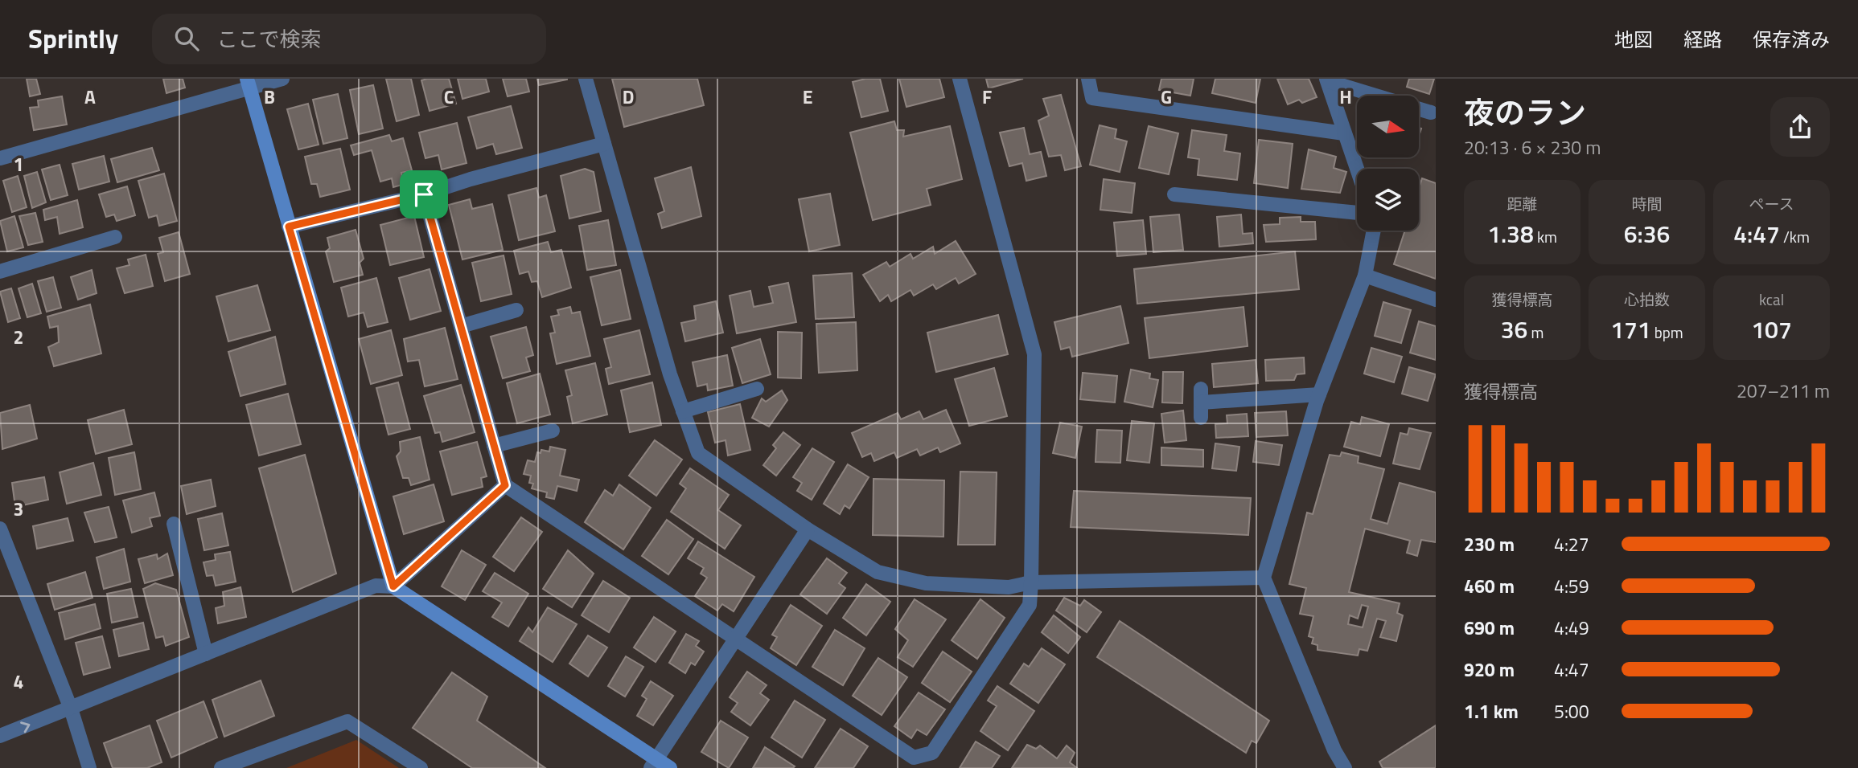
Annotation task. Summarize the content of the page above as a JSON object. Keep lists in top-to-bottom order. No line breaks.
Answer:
{"north":"right","page":{"header":"Sprintly","search":"ここで検索","nav":["地図","経路","保存済み"],"heading":["夜のラン","20:13 · 6 × 230 m"],"stats":[["距離","1.38 km"],["時間","6:36"],["ペース","4:47 /km"],["獲得標高","36 m"],["心拍数","171 bpm"],["kcal","107"]],"chart":["獲得標高","207–211 m"],"list":[{"name":"230 m","note":"4:27"},{"name":"460 m","note":"4:59"},{"name":"690 m","note":"4:49"},{"name":"920 m","note":"4:47"},{"name":"1.1 km","note":"5:00"}]},"grid":{"columns":["A","B","C","D","E","F","G","H"],"rows":["1","2","3","4"]}}
